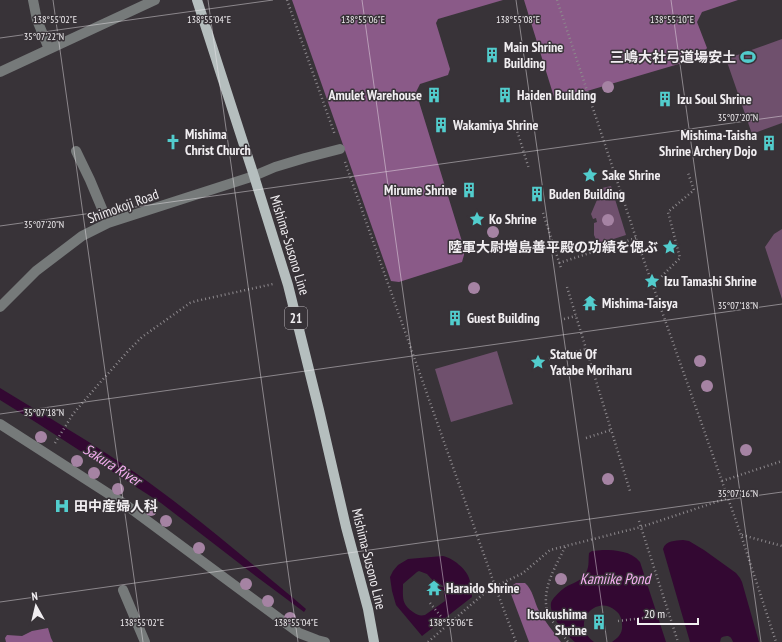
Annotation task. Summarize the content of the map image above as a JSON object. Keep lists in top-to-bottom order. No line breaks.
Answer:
{"streets":{"main road":["Mishima-Susono Line","21"],"street":["Shimokoji Road"]},"crossings":[["Shimokoji Road","Mishima-Susono Line"]],"water":["Sakura River","Kamiike Pond"],"places":{"building":["Main Shrine Building","Amulet Warehouse","Haiden Building","Izu Soul Shrine","Wakamiya Shrine","Mishima-Taisha Shrine Archery Dojo","Mirume Shrine","Buden Building","Guest Building","Itsukushima Shrine"],"sports":["三嶋大社弓道場安土"],"church":["Mishima Christ Church"],"place":["Sake Shrine","Ko Shrine","陸軍大尉増島善平殿の功績を偲ぶ","Izu Tamashi Shrine","Statue Of Yatabe Moriharu"],"temple":["Mishima-Taisya","Haraido Shrine"],"hospital":["田中産婦人科"]},"scale_bar":"20 m","north":"top","coordinates":["138°55'02\"E","138°55'04\"E","138°55'06\"E","138°55'08\"E","138°55'10\"E","35°07'22\"N","35°07'20\"N","35°07'18\"N","35°07'16\"N"]}
